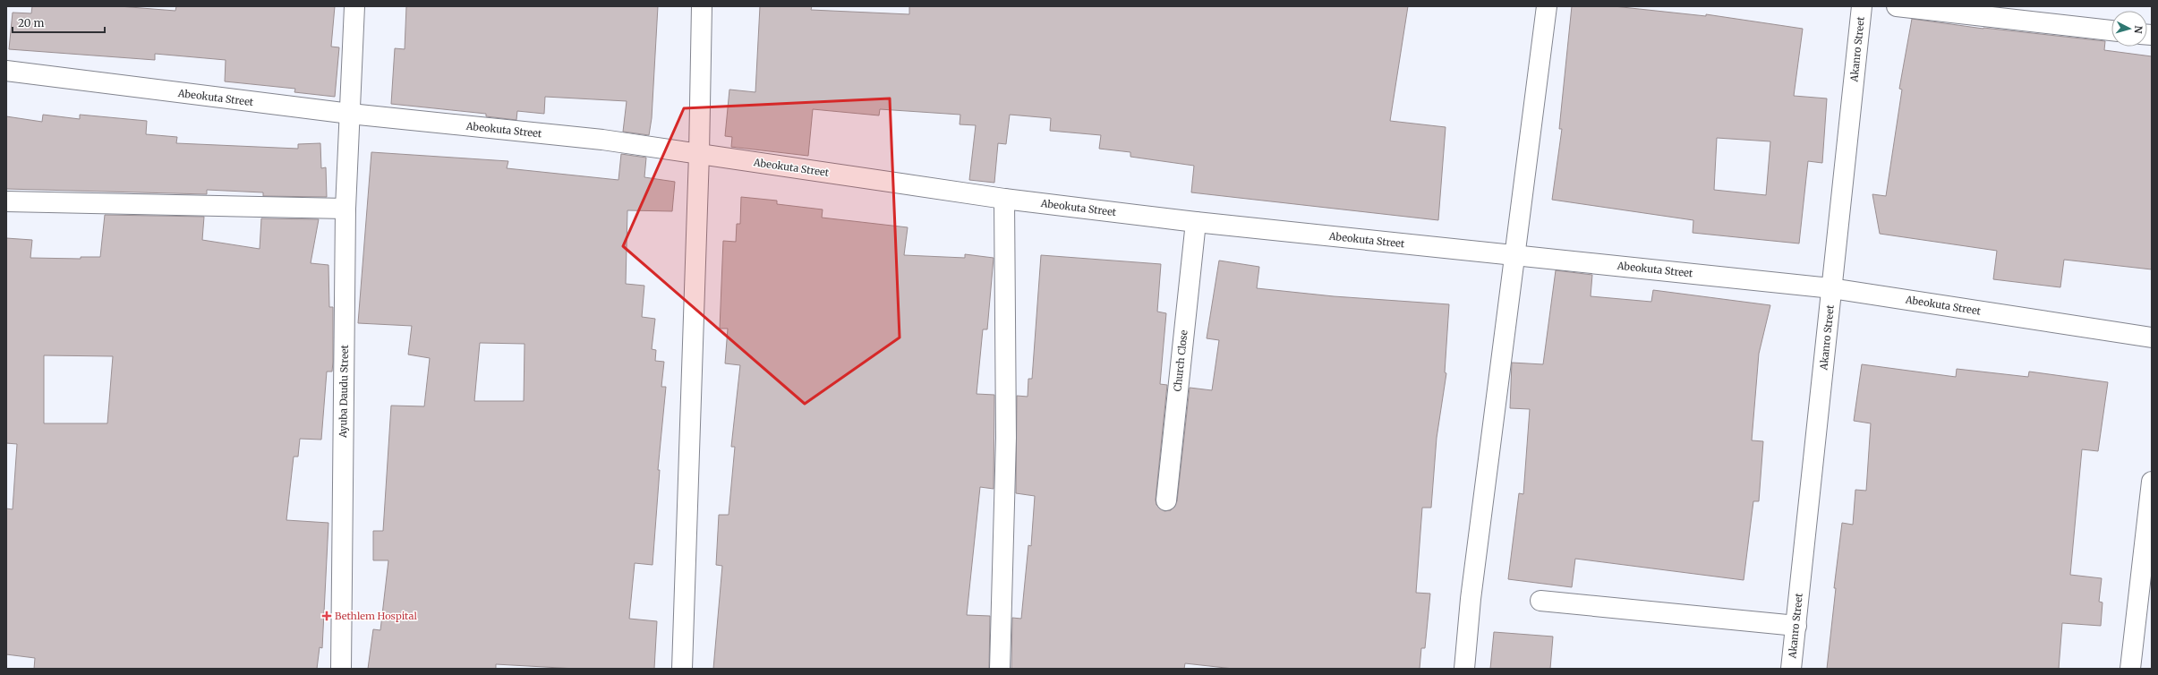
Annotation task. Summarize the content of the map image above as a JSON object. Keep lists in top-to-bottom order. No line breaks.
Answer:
{"streets":{"street":["Akanro Street","Abeokuta Street","Church Close","Ayuba Daudu Street"]},"crossings":[["Akanro Street","Abeokuta Street"],["Abeokuta Street","Church Close"],["Abeokuta Street","Ayuba Daudu Street"]],"places":{"health":["Bethlem Hospital"]},"scale_bar":"20 m","north":"right"}
